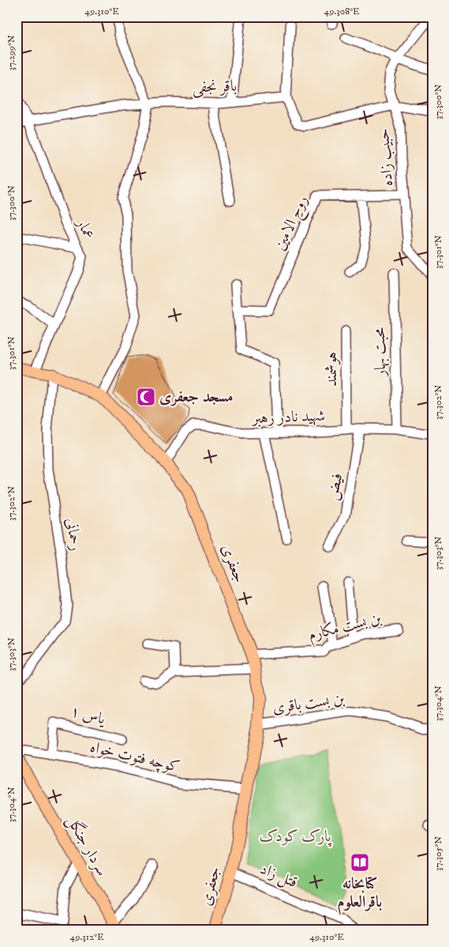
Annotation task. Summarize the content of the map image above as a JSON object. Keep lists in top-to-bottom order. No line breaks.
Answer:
{"streets":{"main road":["جعفری","سردار جنگل"],"street":["باقر نجفی","حبیب زاده","روح الامین","عمار","محبت بهار","هوشمند","شهید نادر رهبر","فیض","رحمانی","بن بست مکارم","بن بست باقری","یاس ۱","کوچه فتوت خواه","قتل زاد"]},"crossings":[["باقر نجفی","عمار"],["حبیب زاده","روح الامین"],["عمار","جعفری"],["محبت بهار","شهید نادر رهبر"],["هوشمند","شهید نادر رهبر"],["شهید نادر رهبر","فیض"],["شهید نادر رهبر","جعفری"],["رحمانی","جعفری"],["جعفری","بن بست مکارم"],["جعفری","بن بست باقری"],["جعفری","کوچه فتوت خواه"],["جعفری","قتل زاد"],["یاس ۱","کوچه فتوت خواه"]],"parks":["پارک کودک"],"places":{"mosque":["مسجد جعفری"],"library":["کتابخانه باقرالعلوم"]},"coordinates":["49.310°E","49.308°E","37.299°N","37.300°N","37.301°N","37.302°N","37.303°N","37.304°N","37.305°N","49.312°E"]}
